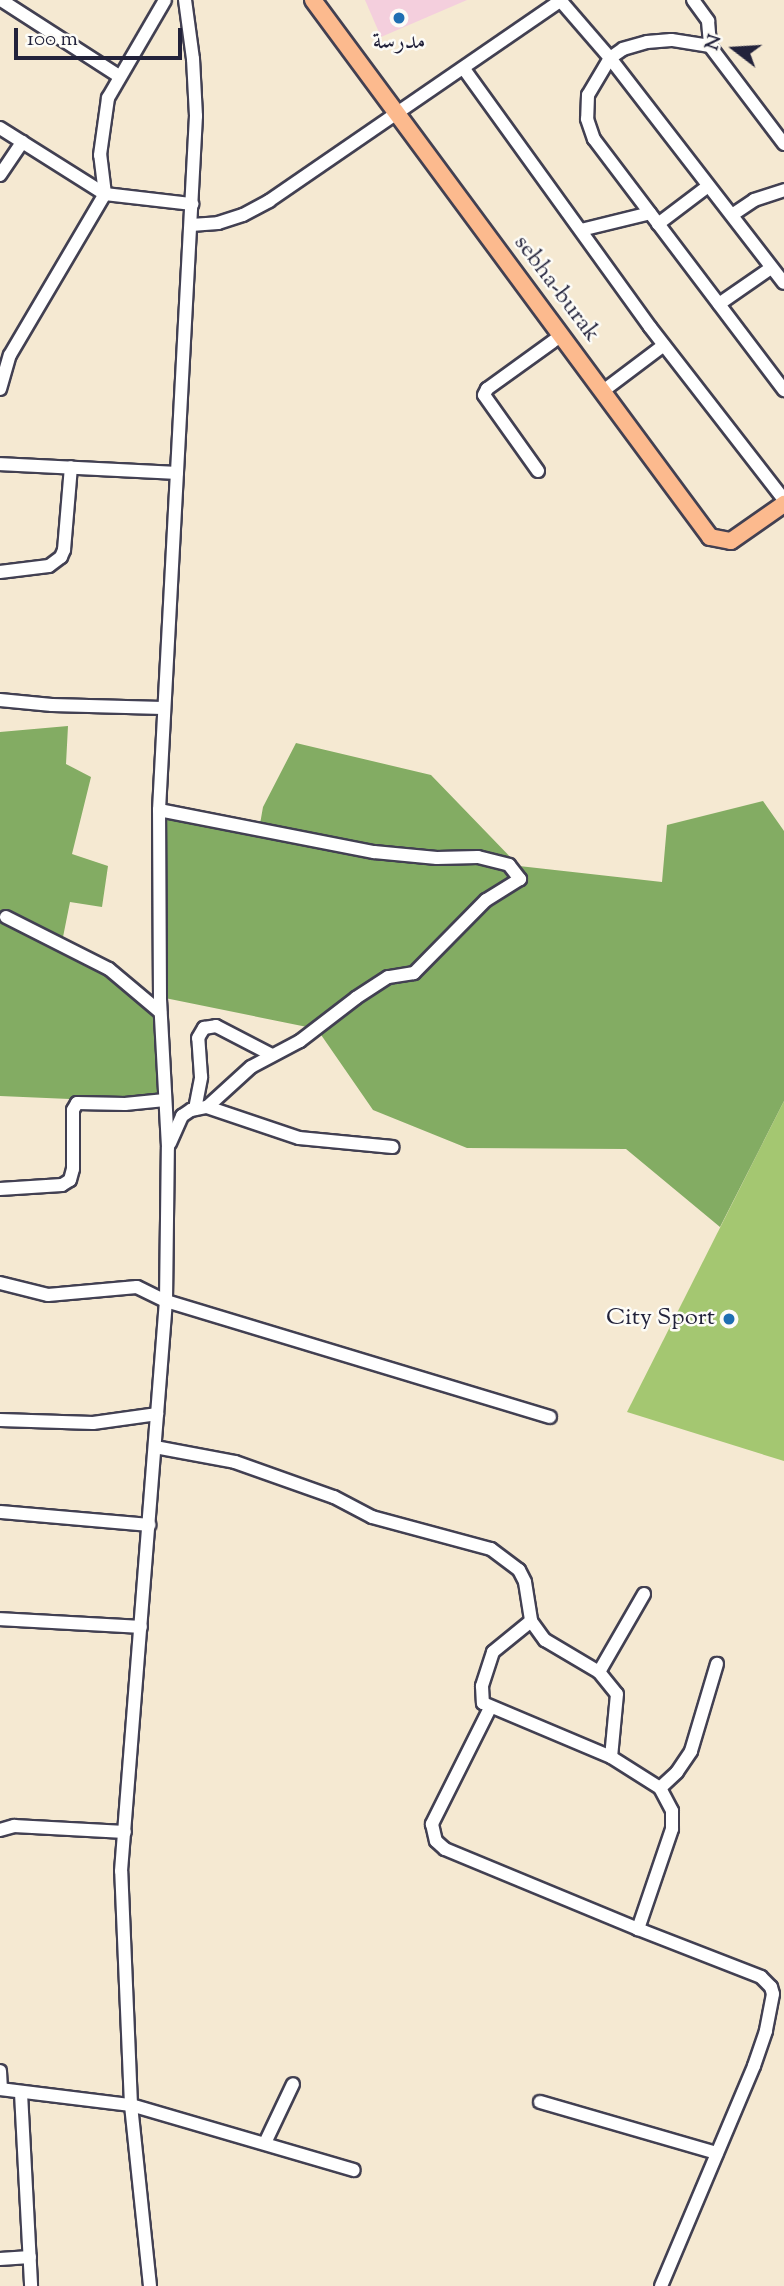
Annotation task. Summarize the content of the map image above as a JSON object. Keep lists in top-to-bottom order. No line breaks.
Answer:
{"streets":{"main road":["sebha-burak"]},"places":["مدرسة","City Sport"],"scale_bar":"100 m","north":"left"}
